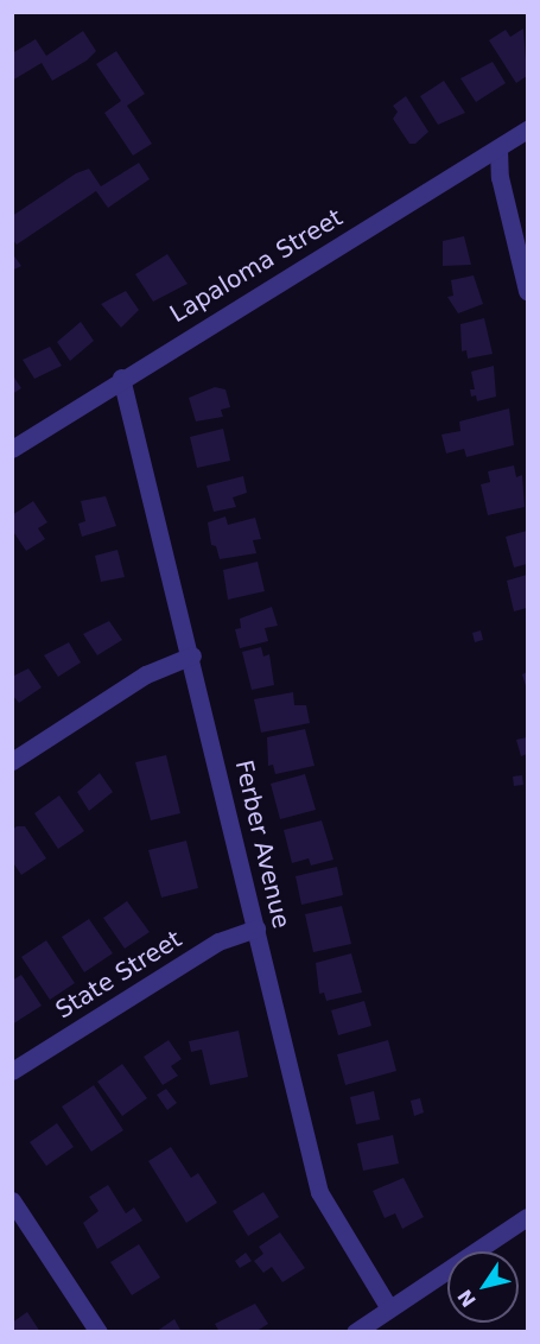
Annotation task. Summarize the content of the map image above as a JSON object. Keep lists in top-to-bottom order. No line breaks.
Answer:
{"streets":{"street":["Lapaloma Street","Ferber Avenue","State Street"]},"crossings":[["Lapaloma Street","Ferber Avenue"],["Ferber Avenue","State Street"]],"north":"bottom left"}
